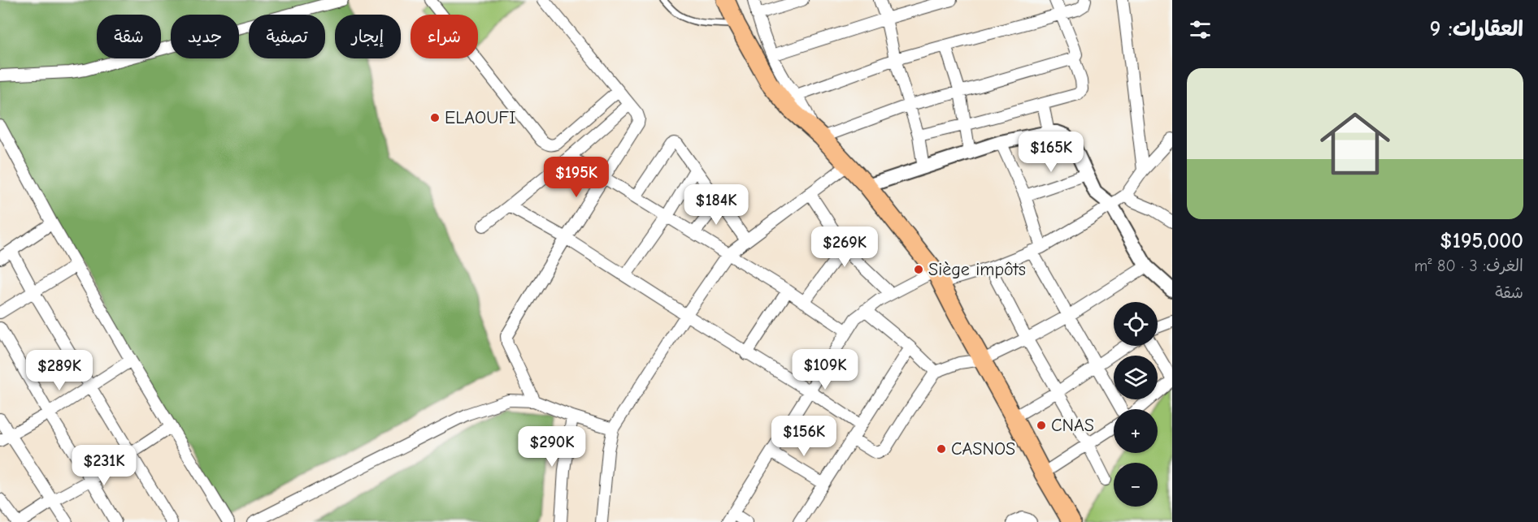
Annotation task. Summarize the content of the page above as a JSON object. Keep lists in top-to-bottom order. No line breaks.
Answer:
{"places":["ELAOUFI","Siège impôts","CNAS","CASNOS"],"page":{"heading":"العقارات: 9","chip":["شراء","إيجار","تصفية","جديد","شقة"],"list":[{"name":"$195,000","note":"الغرف: 3 · 80 m² · شقة"}],"price":["$165K","$195K","$184K","$269K","$109K","$289K","$156K","$290K","$231K"],"map_buttons":["+","−"]}}
